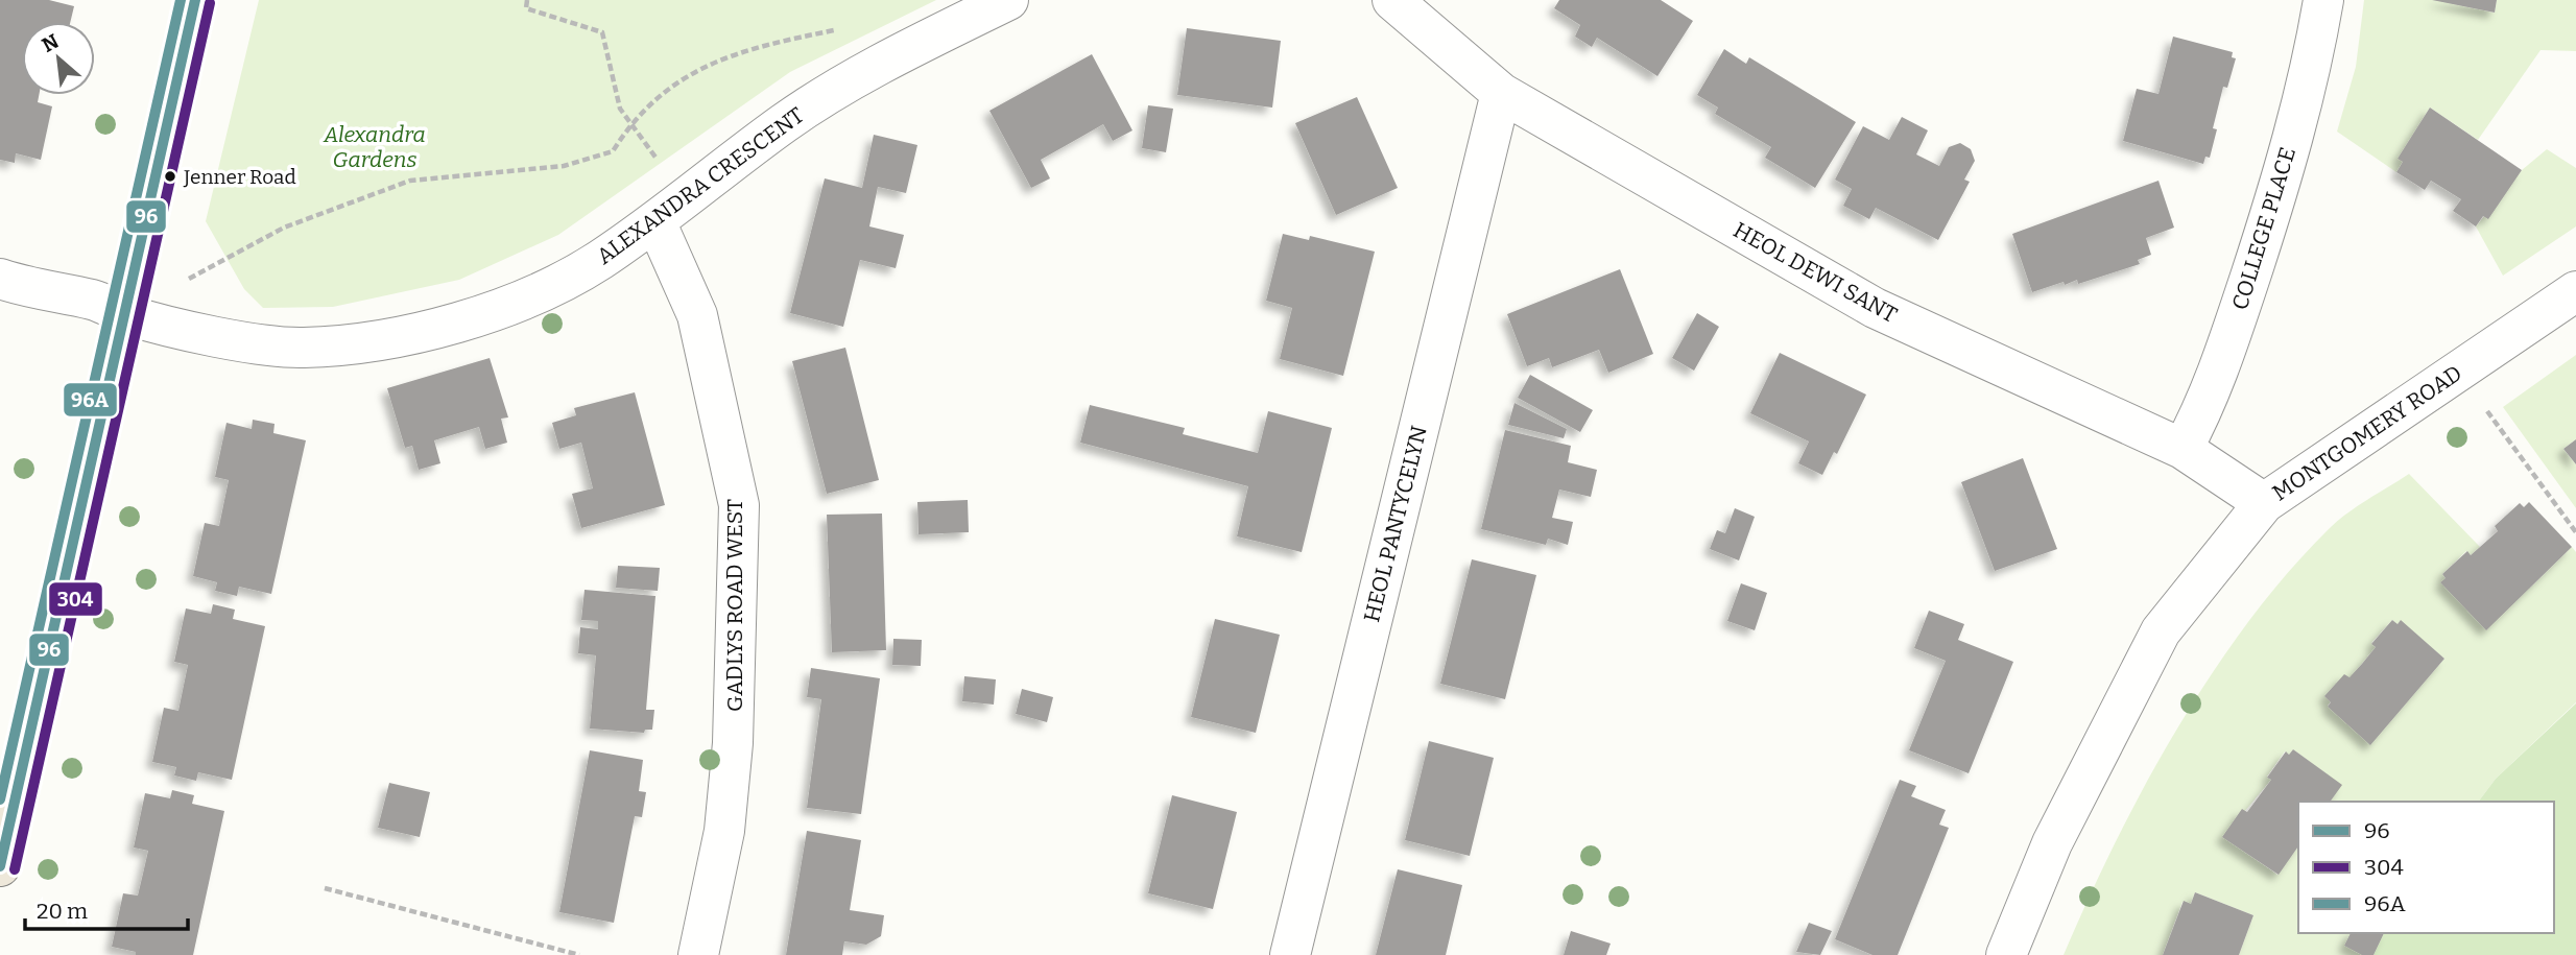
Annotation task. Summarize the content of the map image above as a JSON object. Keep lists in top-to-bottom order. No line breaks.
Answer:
{"streets":{"street":["ALEXANDRA CRESCENT","COLLEGE PLACE","HEOL DEWI SANT","MONTGOMERY ROAD","HEOL PANTYCELYN","GADLYS ROAD WEST"]},"crossings":[["ALEXANDRA CRESCENT","GADLYS ROAD WEST"],["COLLEGE PLACE","HEOL DEWI SANT"],["HEOL DEWI SANT","MONTGOMERY ROAD"],["HEOL DEWI SANT","HEOL PANTYCELYN"]],"parks":["Alexandra Gardens"],"places":["Jenner Road"],"lines":["transit line 96","transit line 96A","transit line 304"],"legend":["96","304","96A"],"scale_bar":"20 m","north":"top left"}
